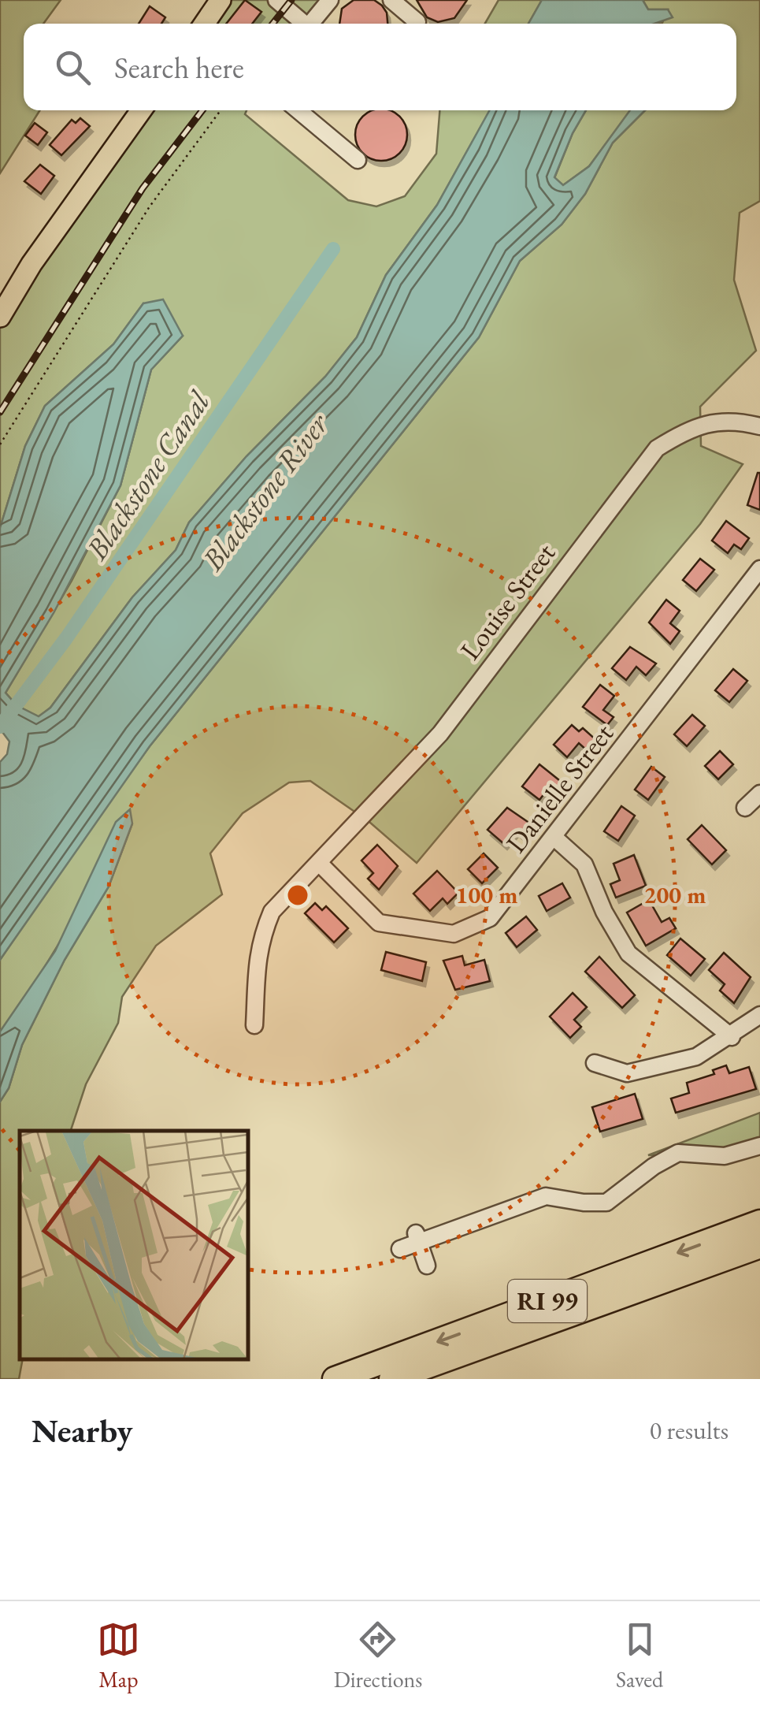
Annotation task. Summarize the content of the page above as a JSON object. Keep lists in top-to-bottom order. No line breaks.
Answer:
{"streets":{"highway":["RI 99"],"street":["Louise Street","Danielle Street"]},"crossings":[["Louise Street","Danielle Street"]],"water":["Blackstone Canal","Blackstone River"],"page":{"search":"Search here","heading":["Nearby","0 results"],"nav":["Map","Directions","Saved"]},"rings":["100 m","200 m"]}
